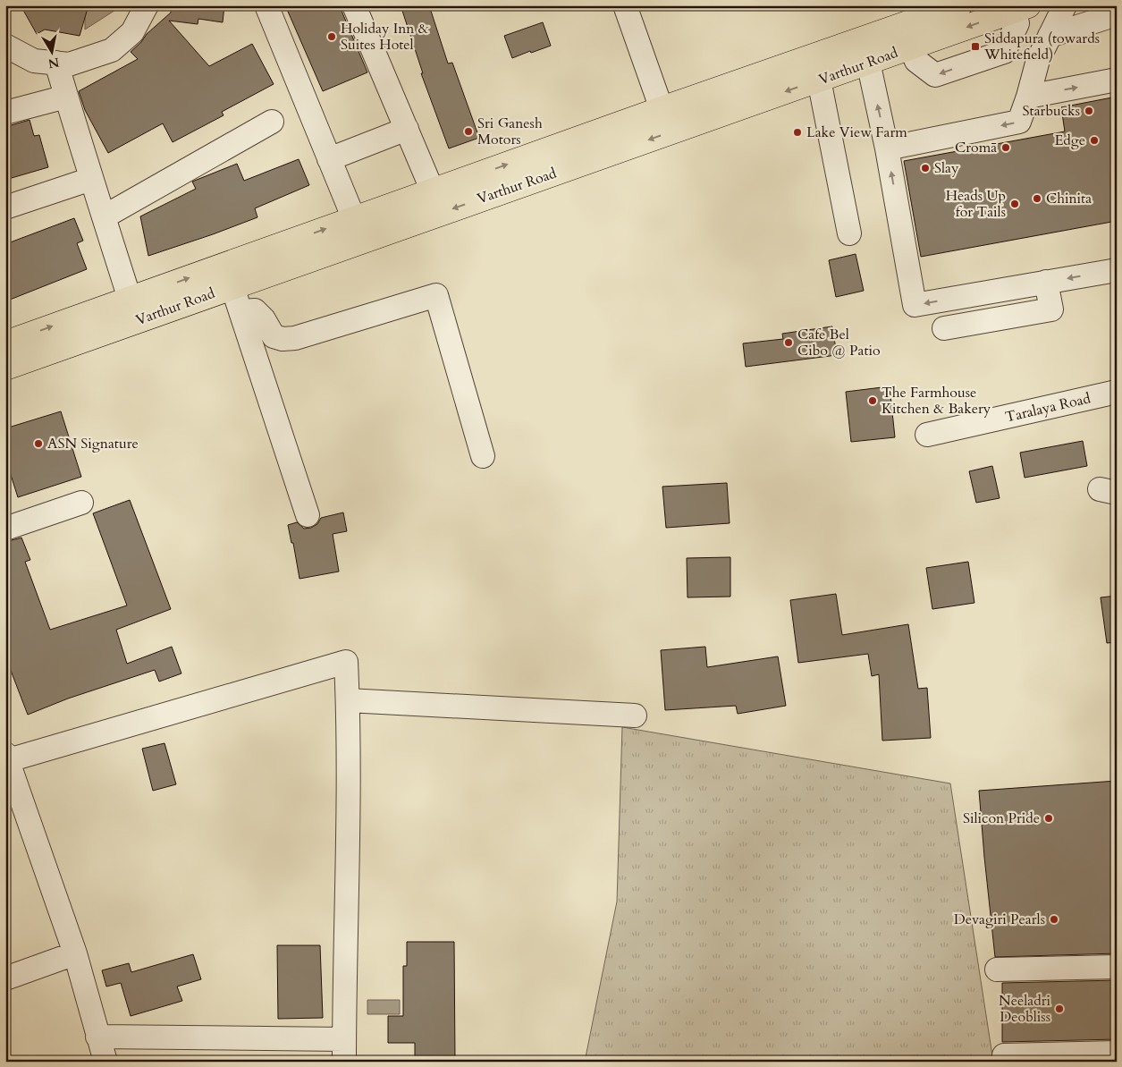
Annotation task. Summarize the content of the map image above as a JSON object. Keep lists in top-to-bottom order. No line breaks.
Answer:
{"streets":{"main road":["Varthur Road"],"street":["Taralaya Road"]},"places":{"other":["Holiday Inn & Suites Hotel","Starbucks","Sri Ganesh Motors","Lake View Farm","Edge","Cromā","Slay","Chinita","Heads Up for Tails","Cafe Bel Cibo @ Patio","The Farmhouse Kitchen & Bakery","ASN Signature","Silicon Pride","Devagiri Pearls","Neeladri Deobliss"],"transit":["Siddapura (towards Whitefield)"]},"north":"bottom"}
